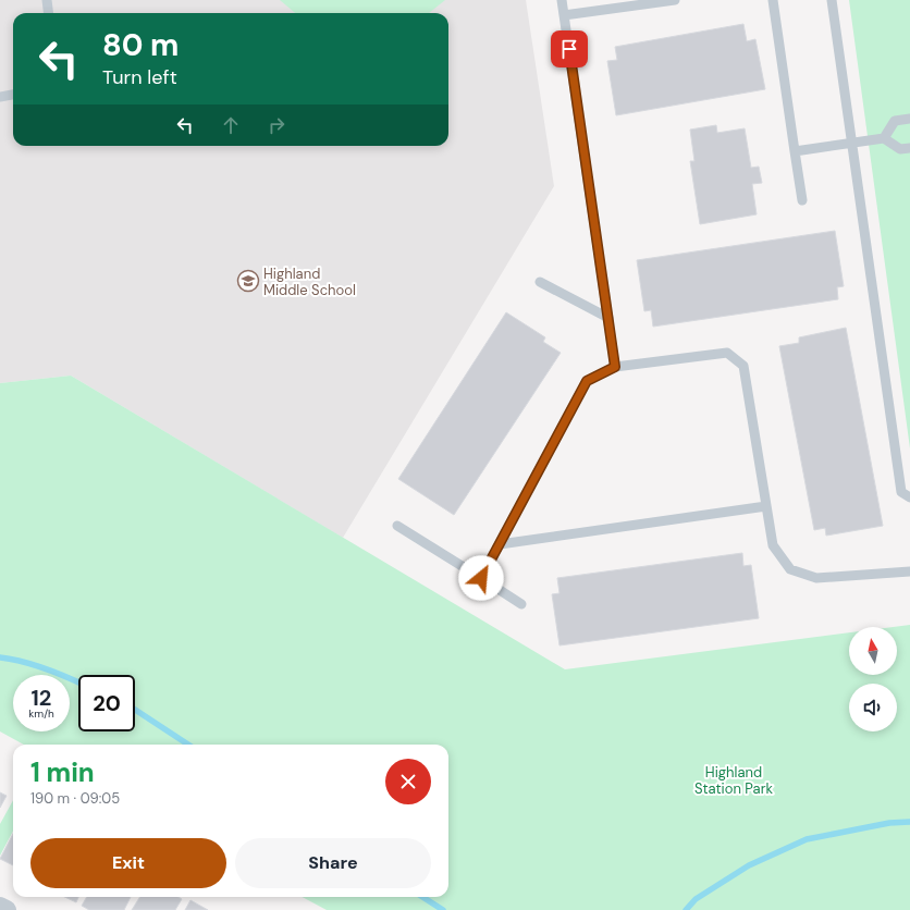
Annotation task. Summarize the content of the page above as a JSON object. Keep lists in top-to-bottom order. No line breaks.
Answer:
{"parks":["Highland Station Park"],"places":{"school or university":["Highland Middle School"]},"north":"top","page":{"turn":["80 m","Turn left"],"speed":"12 km/h","limit":"20","heading":["1 min","190 m · 09:05"],"buttons":["Exit","Share"]}}
